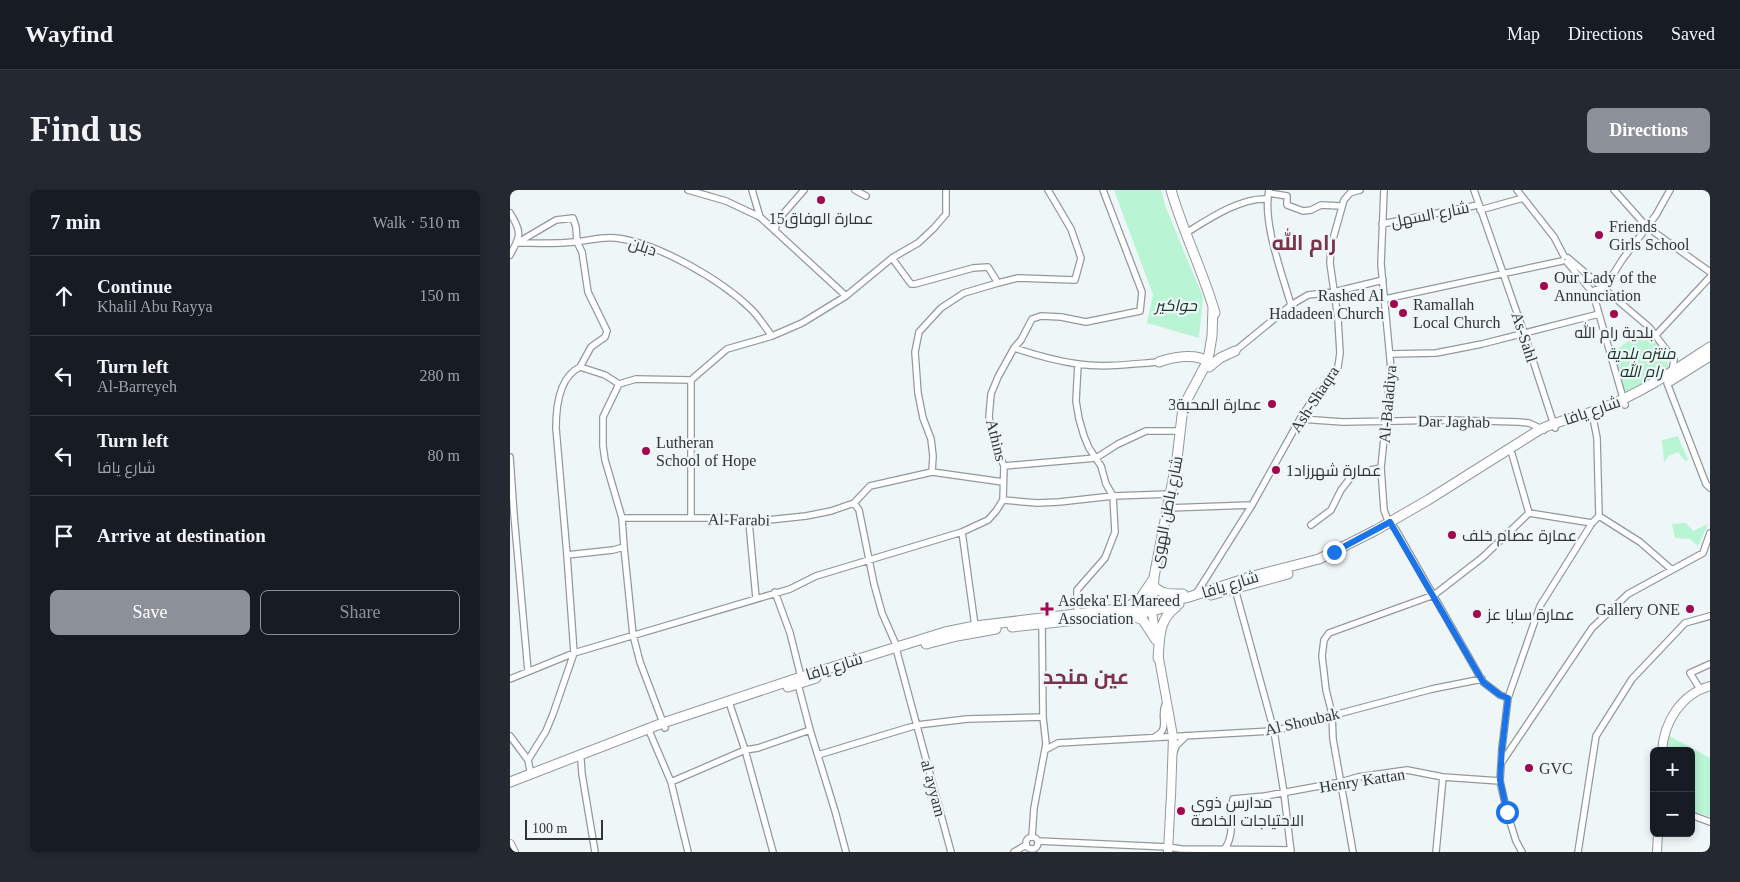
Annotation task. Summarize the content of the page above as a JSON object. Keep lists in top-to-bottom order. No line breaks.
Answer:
{"streets":{"main road":["شارع يافا","شارع باطن الهوى"],"street":["شارع السهل","دبلن","As-Sahl","Ash-Shaqra","Al-Baladiya","Dar Jaghab","Athins","Al-Farabi","Al Shoubak","Henry Kattan","al ayyam"]},"crossings":[["شارع السهل","As-Sahl"],["As-Sahl","شارع يافا"],["As-Sahl","Dar Jaghab"],["Ash-Shaqra","شارع يافا"],["Ash-Shaqra","Dar Jaghab"],["Al-Baladiya","شارع يافا"],["Al-Baladiya","Dar Jaghab"],["Al-Baladiya","Al Shoubak"],["شارع يافا","Dar Jaghab"],["شارع يافا","شارع باطن الهوى"],["شارع يافا","Al Shoubak"],["شارع يافا","al ayyam"],["Al-Farabi","al ayyam"]],"districts":["رام الله","عين منجد"],"parks":["حواكير","منتزه بلدية رام الله"],"places":{"other":["عمارة الوفاق15","Friends Girls School","Our Lady of the Annunciation","Rashed Al Hadadeen Church","Ramallah Local Church","بلدية رام الله","عمارة المحبة3","Lutheran School of Hope","عمارة شهرزاد1","عمارة عصام خلف","Gallery ONE","عمارة سابا عز","GVC","مدارس ذوي الاحتياجات الخاصة"],"health":["Asdeka' El Mareed Association"]},"scale_bar":"100 m","page":{"header":"Wayfind","nav":["Map","Directions","Saved"],"buttons":["Directions",["Save","Share"]],"title":"Find us","heading":["7 min","Walk · 510 m"],"list":[["Continue","Khalil Abu Rayya","150 m"],["Turn left","Al-Barreyeh","280 m"],["Turn left","شارع يافا","80 m"],"Arrive at destination"],"map_buttons":["+","−"],"scale":"100 m"}}
